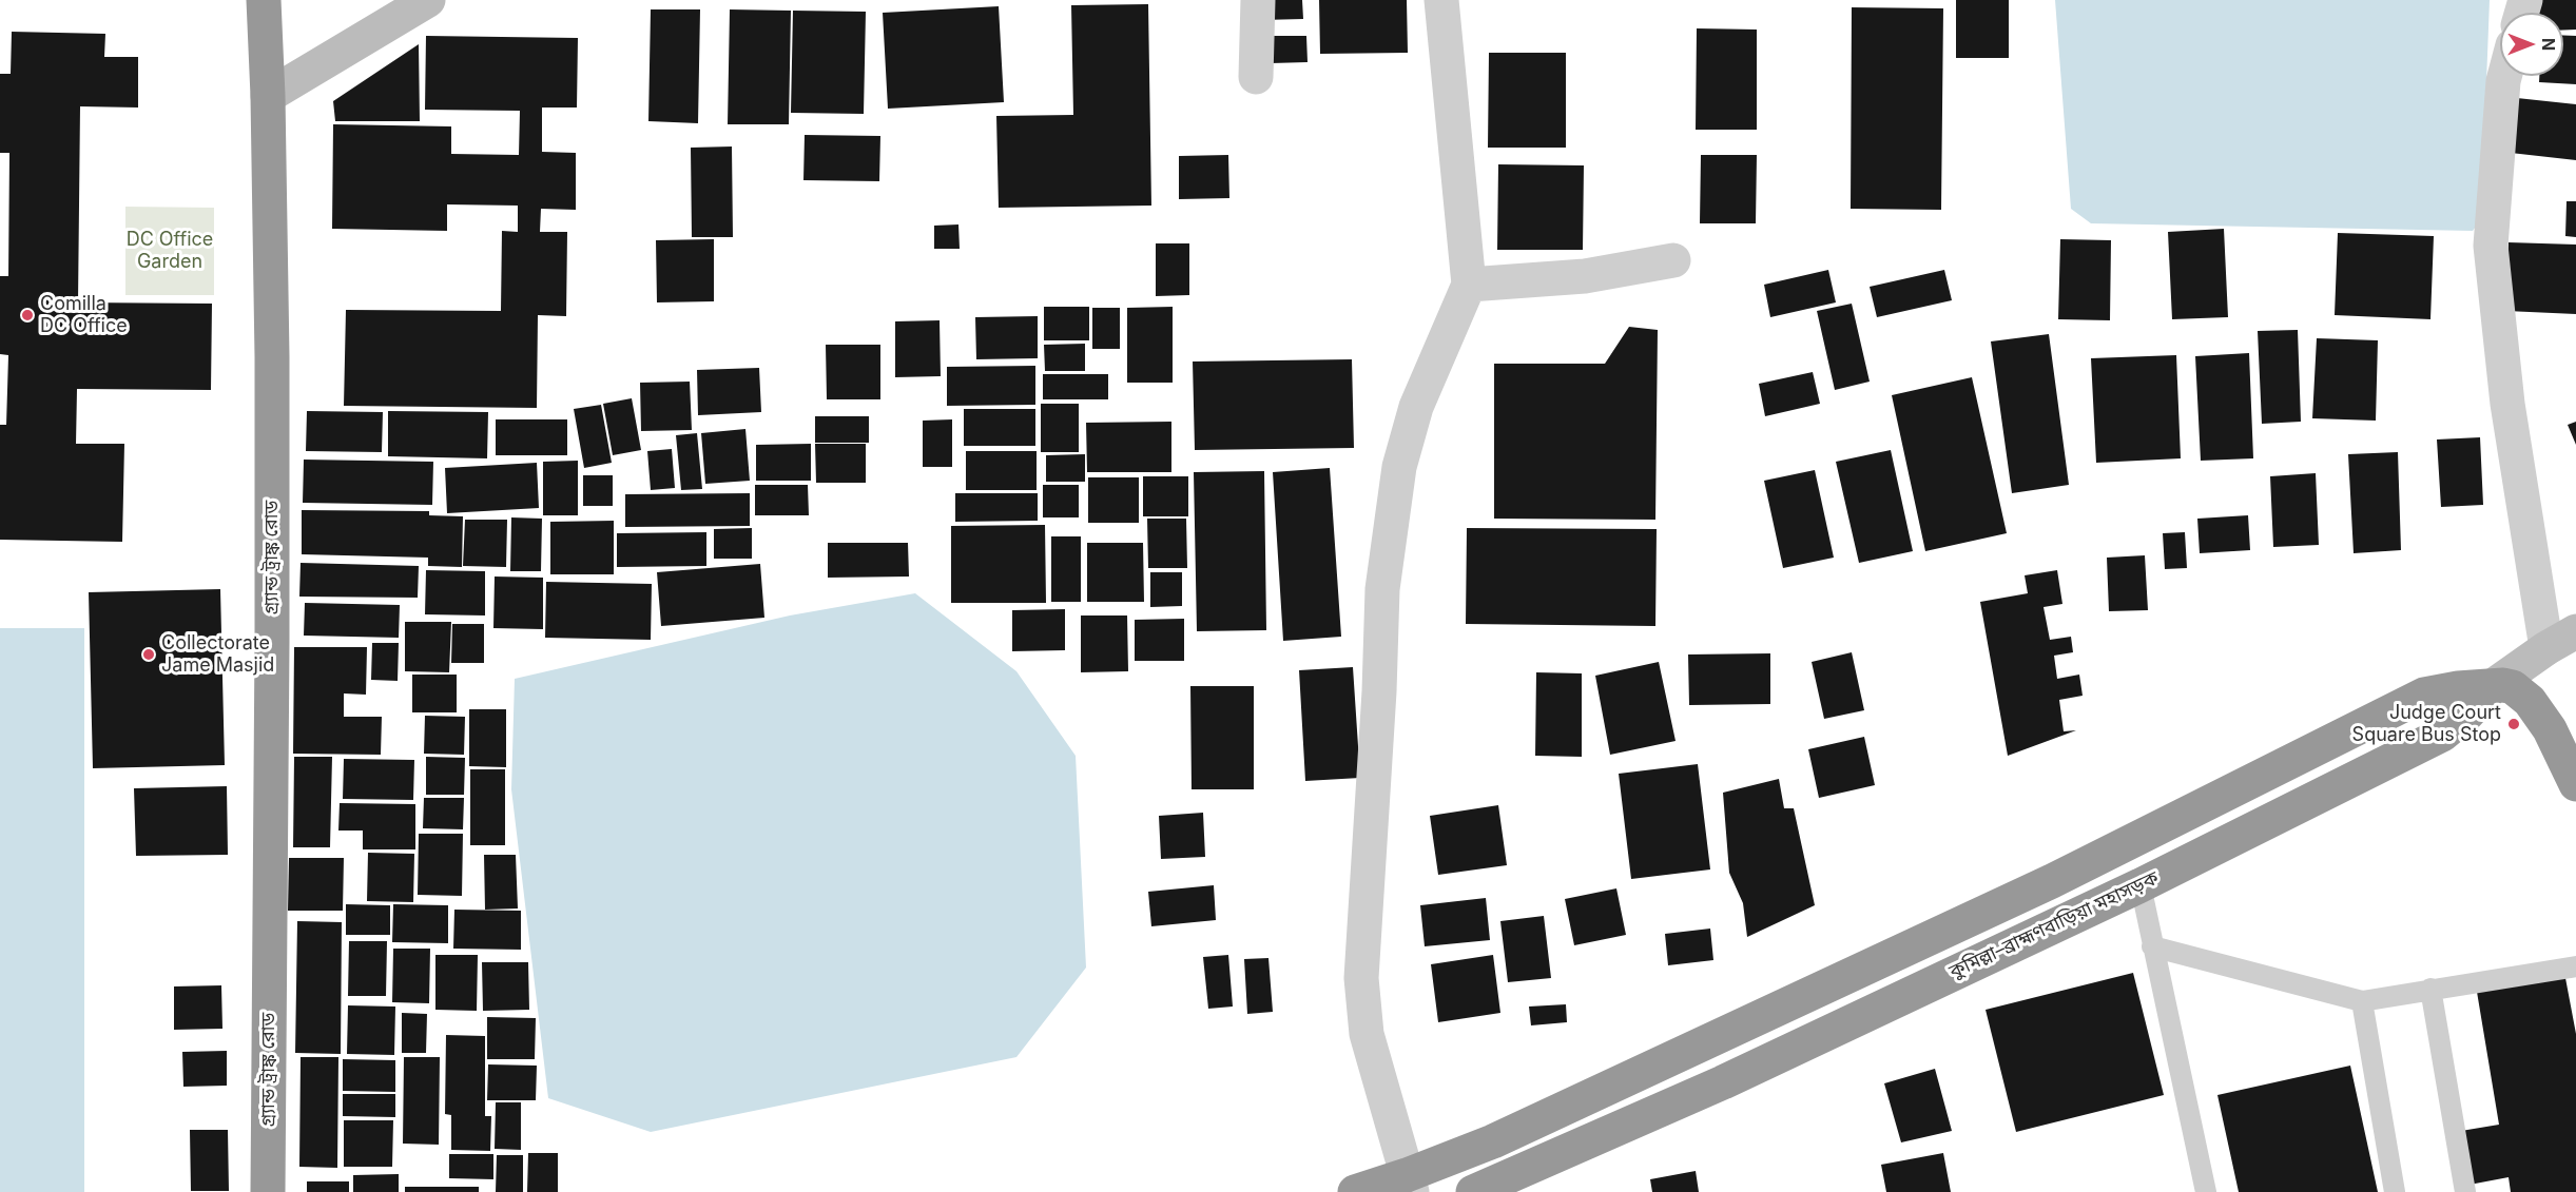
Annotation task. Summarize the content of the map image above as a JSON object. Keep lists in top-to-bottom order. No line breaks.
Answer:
{"streets":{"highway":["গ্র্যান্ড ট্রাঙ্ক রোড","কুমিল্লা–ব্রাহ্মণবাড়িয়া মহাসড়ক"]},"parks":["DC Office Garden"],"places":["Comilla DC Office","Collectorate Jame Masjid","Judge Court Square Bus Stop"],"north":"right"}
